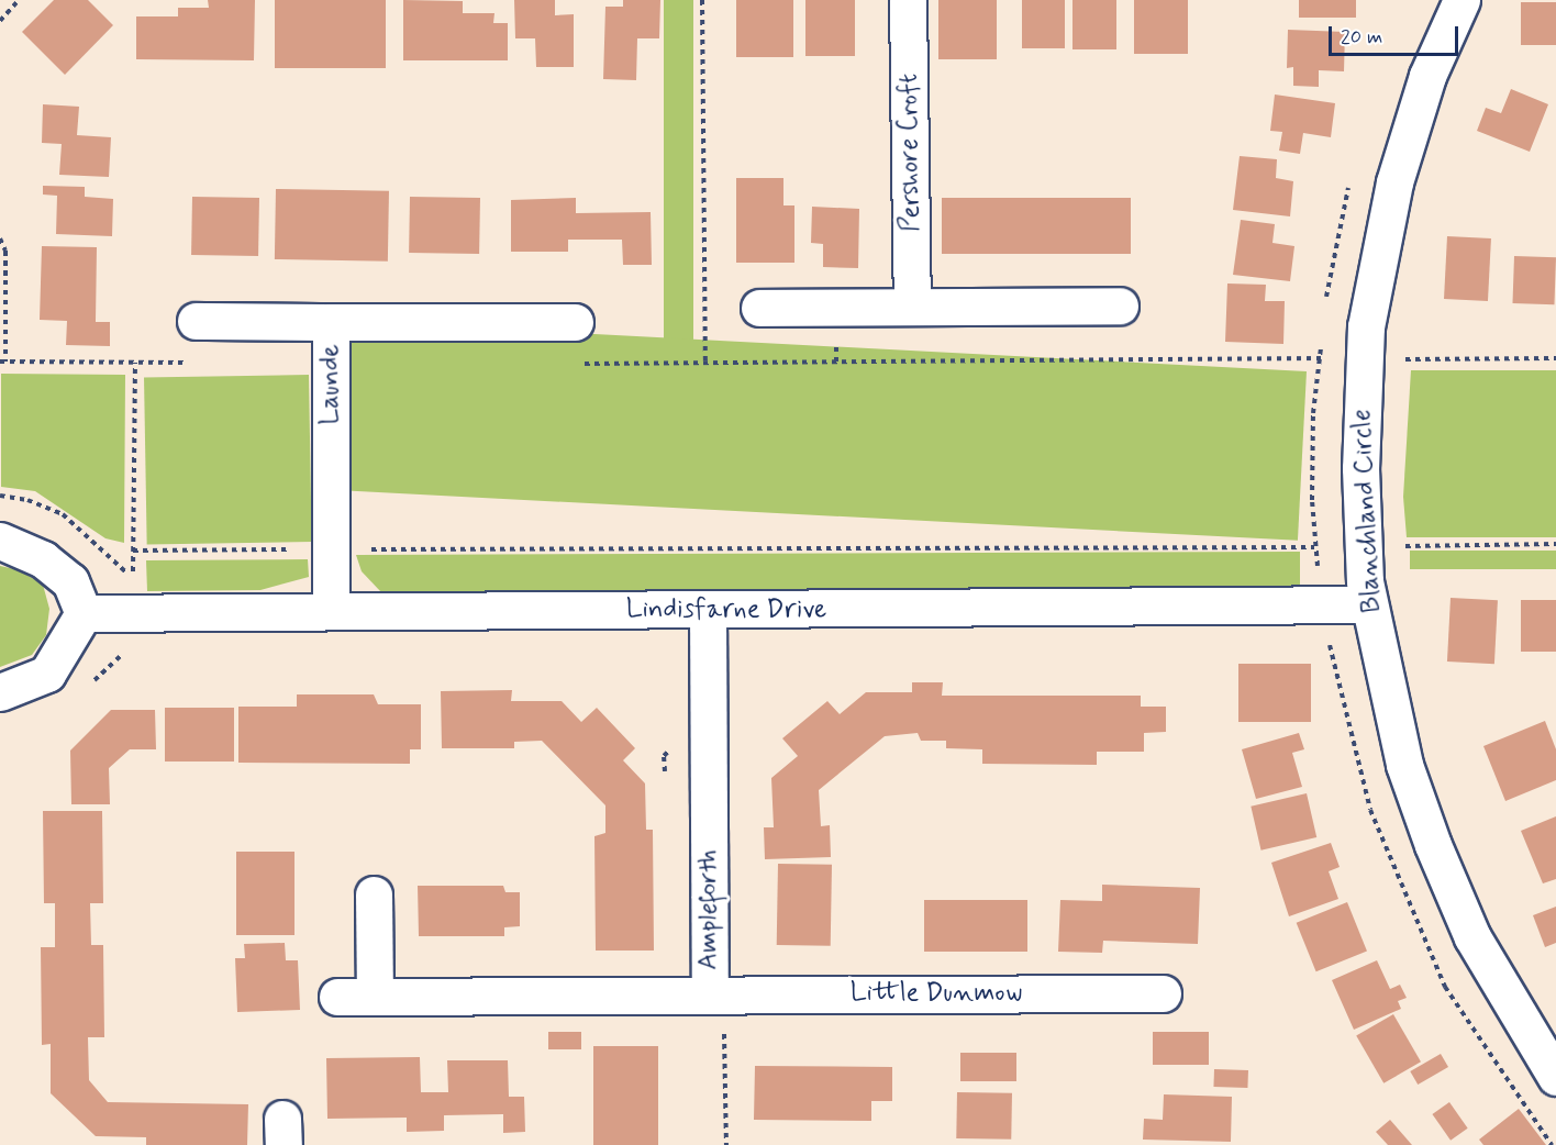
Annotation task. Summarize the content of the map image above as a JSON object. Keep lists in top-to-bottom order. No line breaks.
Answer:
{"streets":{"street":["Pershore Croft","Launde","Blanchland Circle","Lindisfarne Drive","Ampleforth","Little Dunmow"]},"crossings":[["Launde","Lindisfarne Drive"],["Blanchland Circle","Lindisfarne Drive"],["Lindisfarne Drive","Ampleforth"],["Ampleforth","Little Dunmow"]],"scale_bar":"20 m"}
